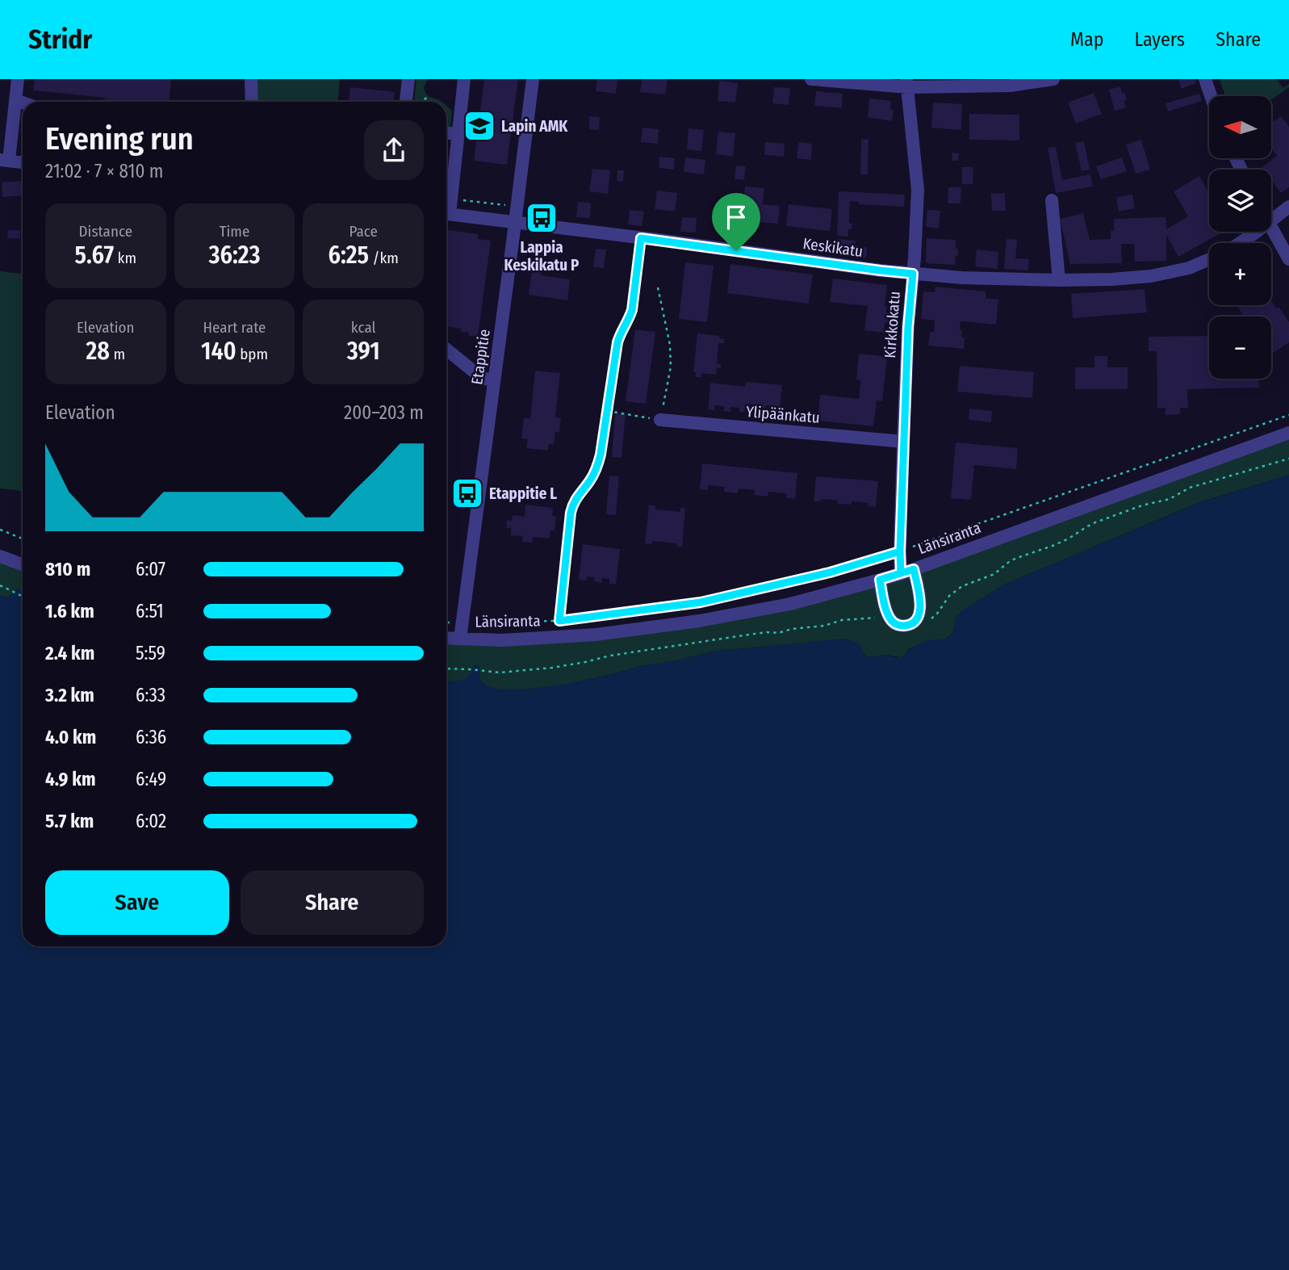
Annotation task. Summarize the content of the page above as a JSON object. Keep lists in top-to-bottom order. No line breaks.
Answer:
{"streets":{"street":["Keskikatu","Kirkkokatu","Etappitie","Ylipäänkatu","Länsiranta"]},"crossings":[["Keskikatu","Kirkkokatu"],["Keskikatu","Etappitie"],["Kirkkokatu","Ylipäänkatu"],["Kirkkokatu","Länsiranta"],["Etappitie","Länsiranta"]],"places":{"school or university":["Lapin AMK"],"bus stop":["Lappia Keskikatu P","Etappitie L"]},"north":"left","page":{"header":"Stridr","nav":["Map","Layers","Share"],"map_buttons":["+","−"],"heading":["Evening run","21:02 · 7 × 810 m"],"stats":[["Distance","5.67 km"],["Time","36:23"],["Pace","6:25 /km"],["Elevation","28 m"],["Heart rate","140 bpm"],["kcal","391"]],"chart":["Elevation","200–203 m"],"list":[{"name":"810 m","note":"6:07"},{"name":"1.6 km","note":"6:51"},{"name":"2.4 km","note":"5:59"},{"name":"3.2 km","note":"6:33"},{"name":"4.0 km","note":"6:36"},{"name":"4.9 km","note":"6:49"},{"name":"5.7 km","note":"6:02"}],"buttons":["Save","Share"]}}
